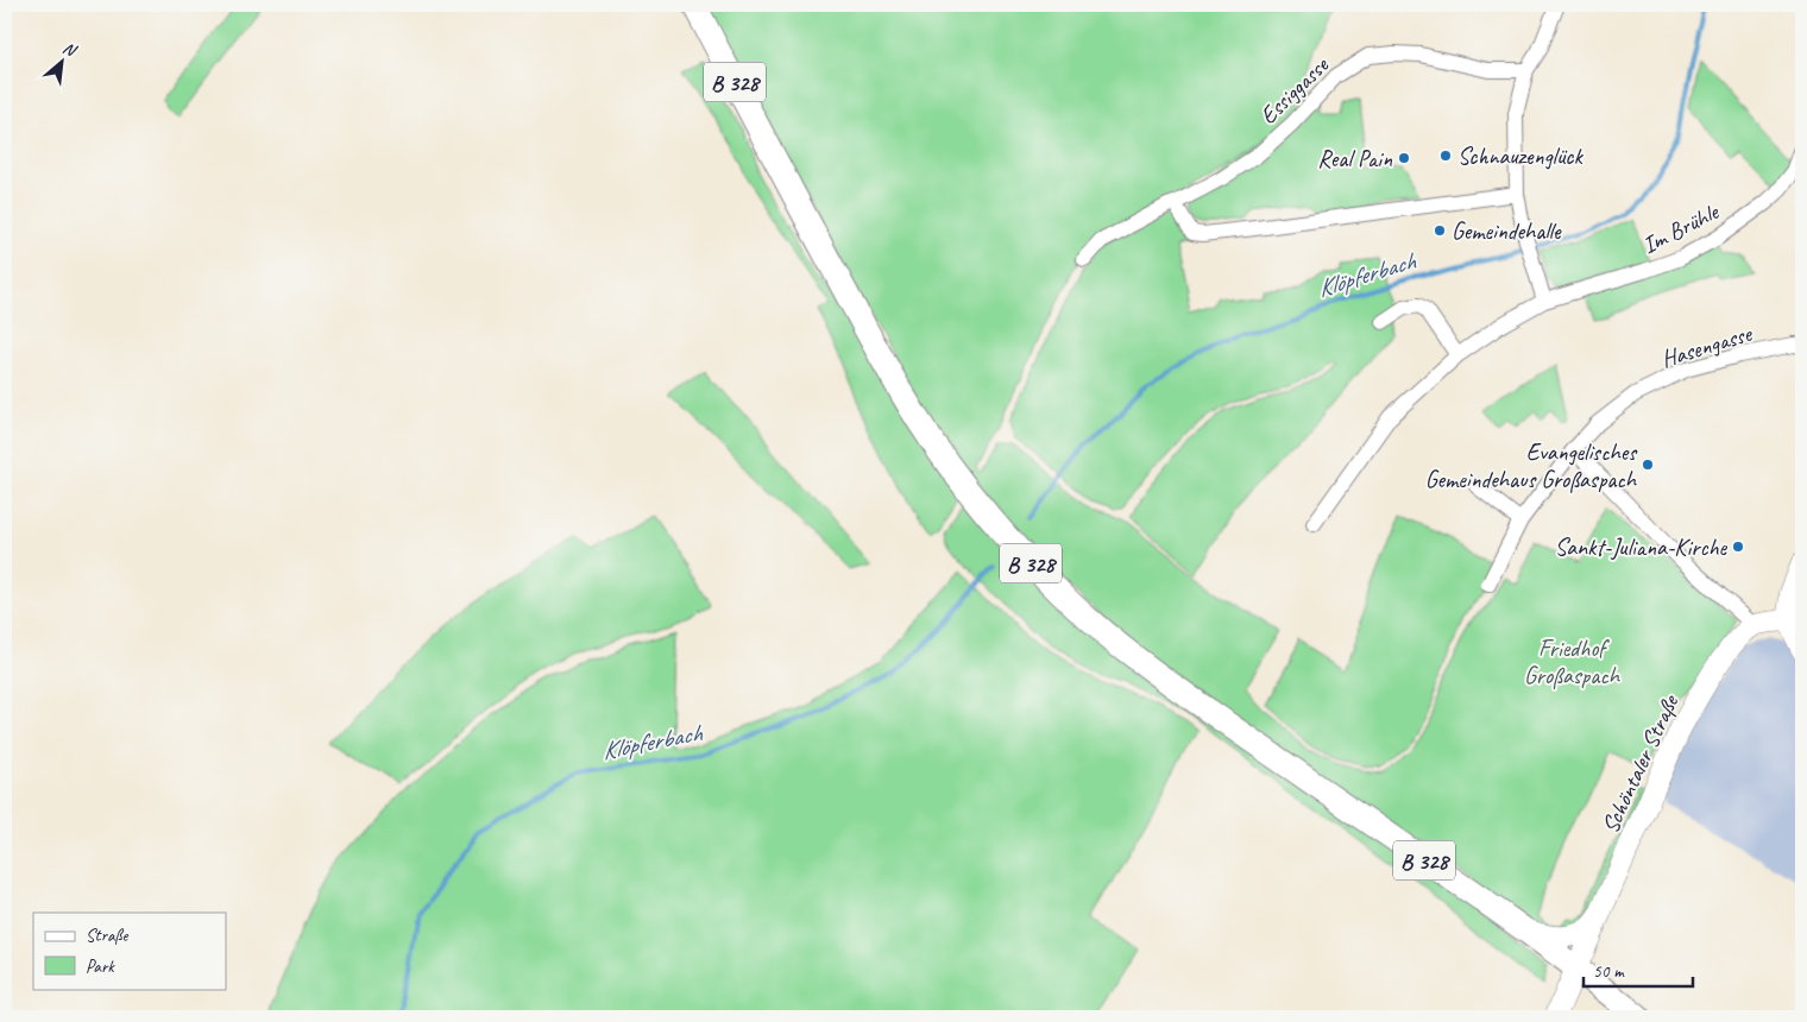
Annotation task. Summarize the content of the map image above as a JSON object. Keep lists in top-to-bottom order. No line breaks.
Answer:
{"streets":{"main road":["B 328"],"street":["Essiggasse","Im Brühle","Hasengasse","Schöntaler Straße"]},"crossings":[["B 328","Schöntaler Straße"]],"water":["Klöpferbach"],"parks":["Friedhof Großaspach"],"places":["Schnauzenglück","Real Pain","Gemeindehalle","Evangelisches Gemeindehaus Großaspach","Sankt-Juliana-Kirche"],"legend":["Straße","Park"],"scale_bar":"50 m","north":"top right"}
